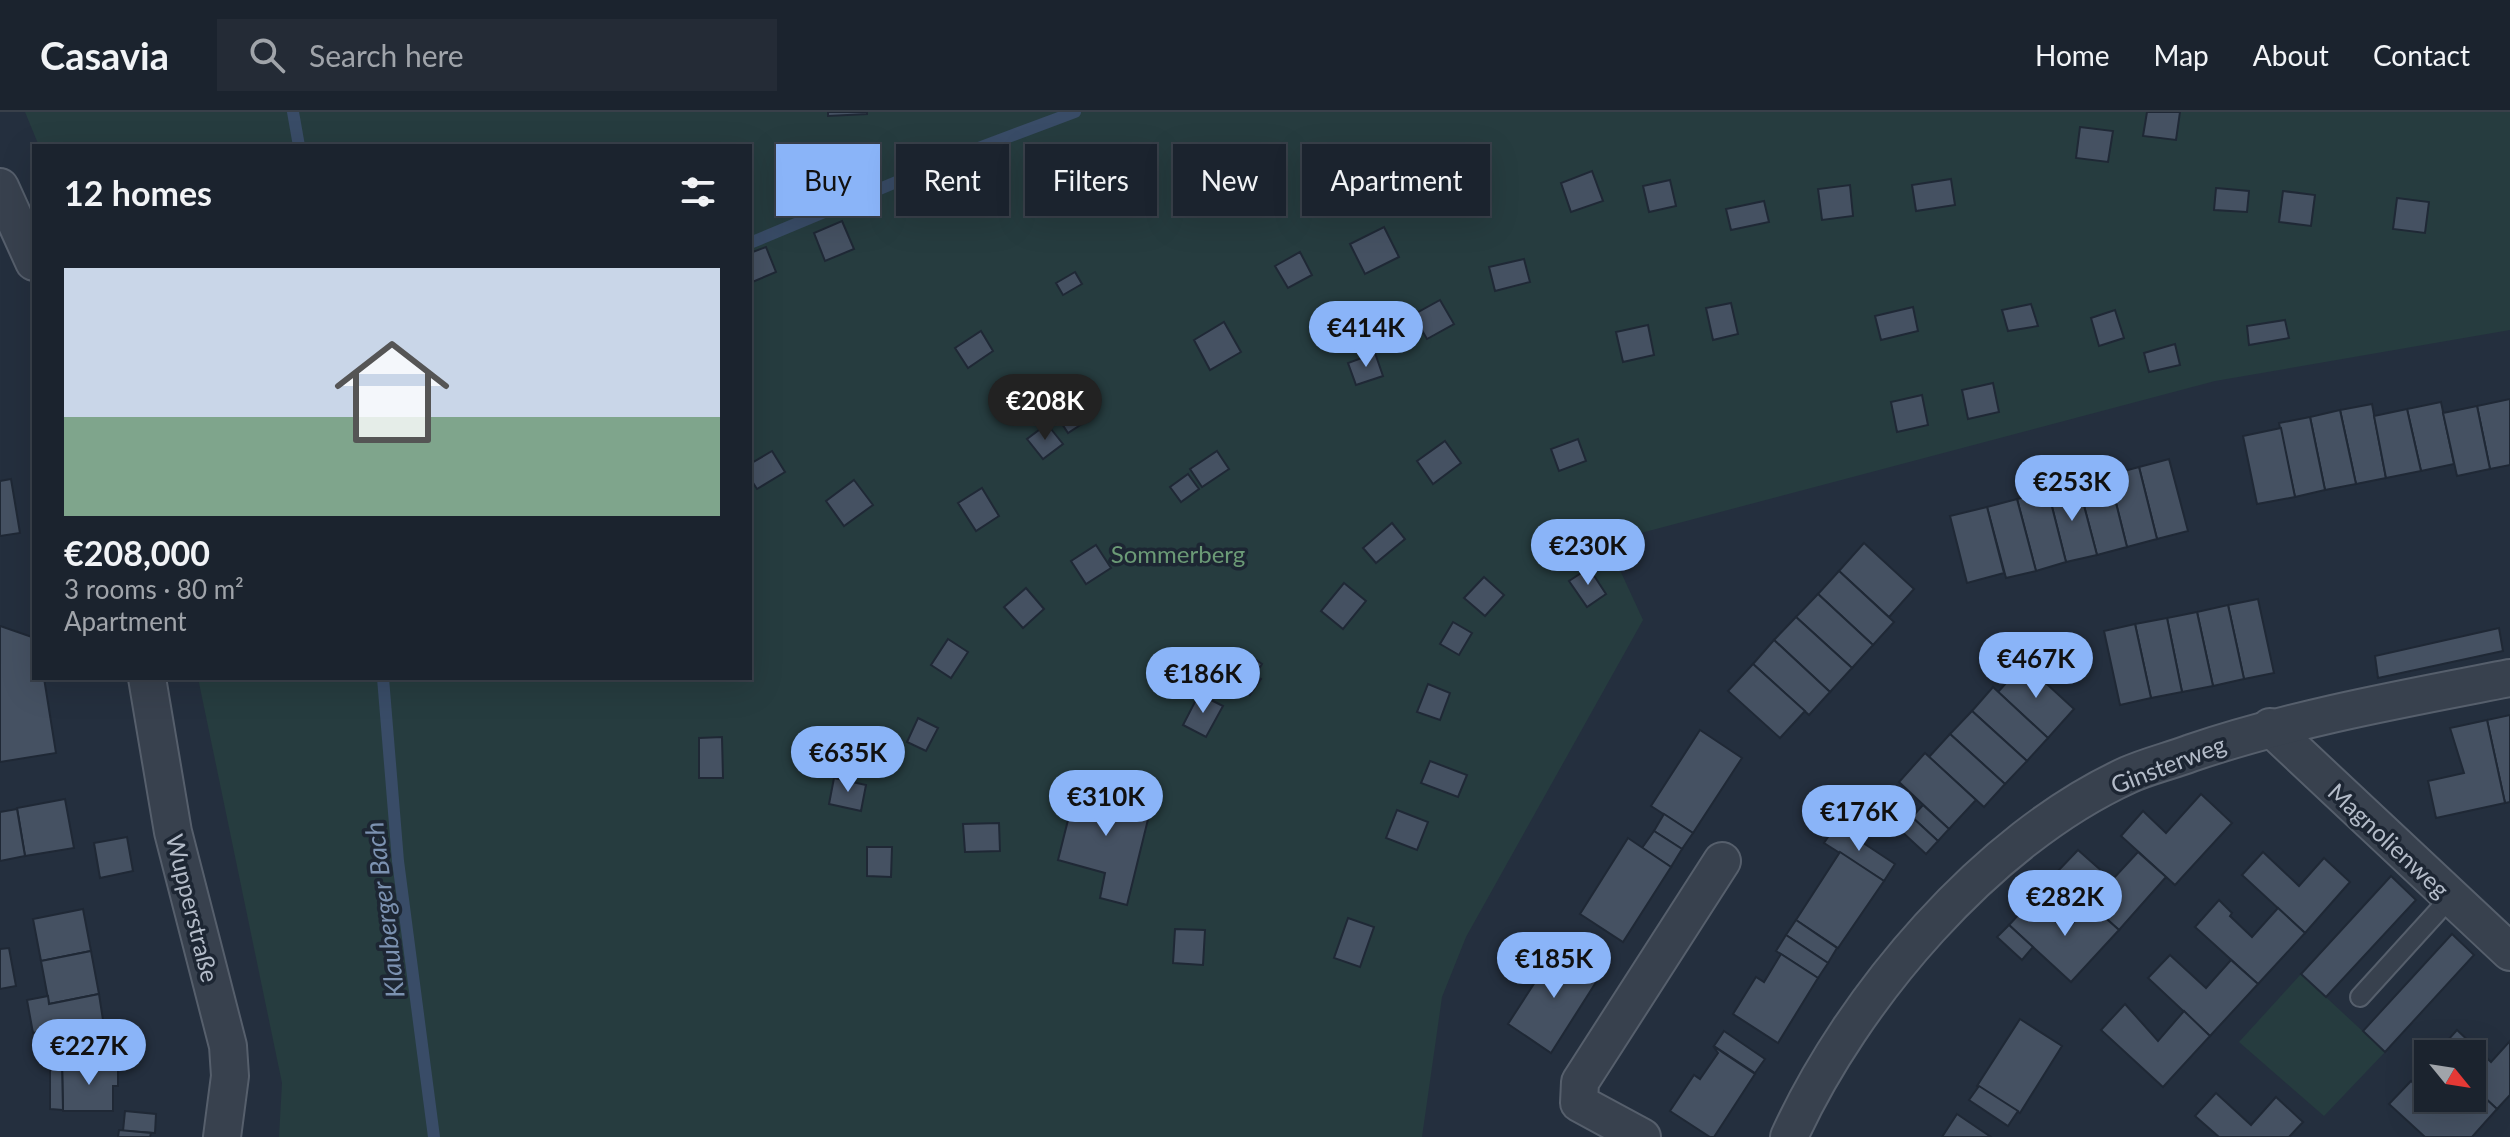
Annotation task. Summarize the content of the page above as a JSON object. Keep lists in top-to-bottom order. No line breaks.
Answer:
{"streets":{"street":["Ginsterweg","Magnolienweg","Wupperstraße"]},"crossings":[["Ginsterweg","Magnolienweg"]],"water":["Klauberger Bach"],"parks":["Sommerberg"],"north":"bottom right","page":{"header":"Casavia","search":"Search here","nav":["Home","Map","About","Contact"],"chip":["Buy","Rent","Filters","New","Apartment"],"heading":"12 homes","list":[{"name":"€208,000","note":"3 rooms · 80 m² · Apartment"}],"price":["€414K","€208K","€253K","€230K","€467K","€186K","€635K","€310K","€176K","€282K","€185K","€227K"]}}
